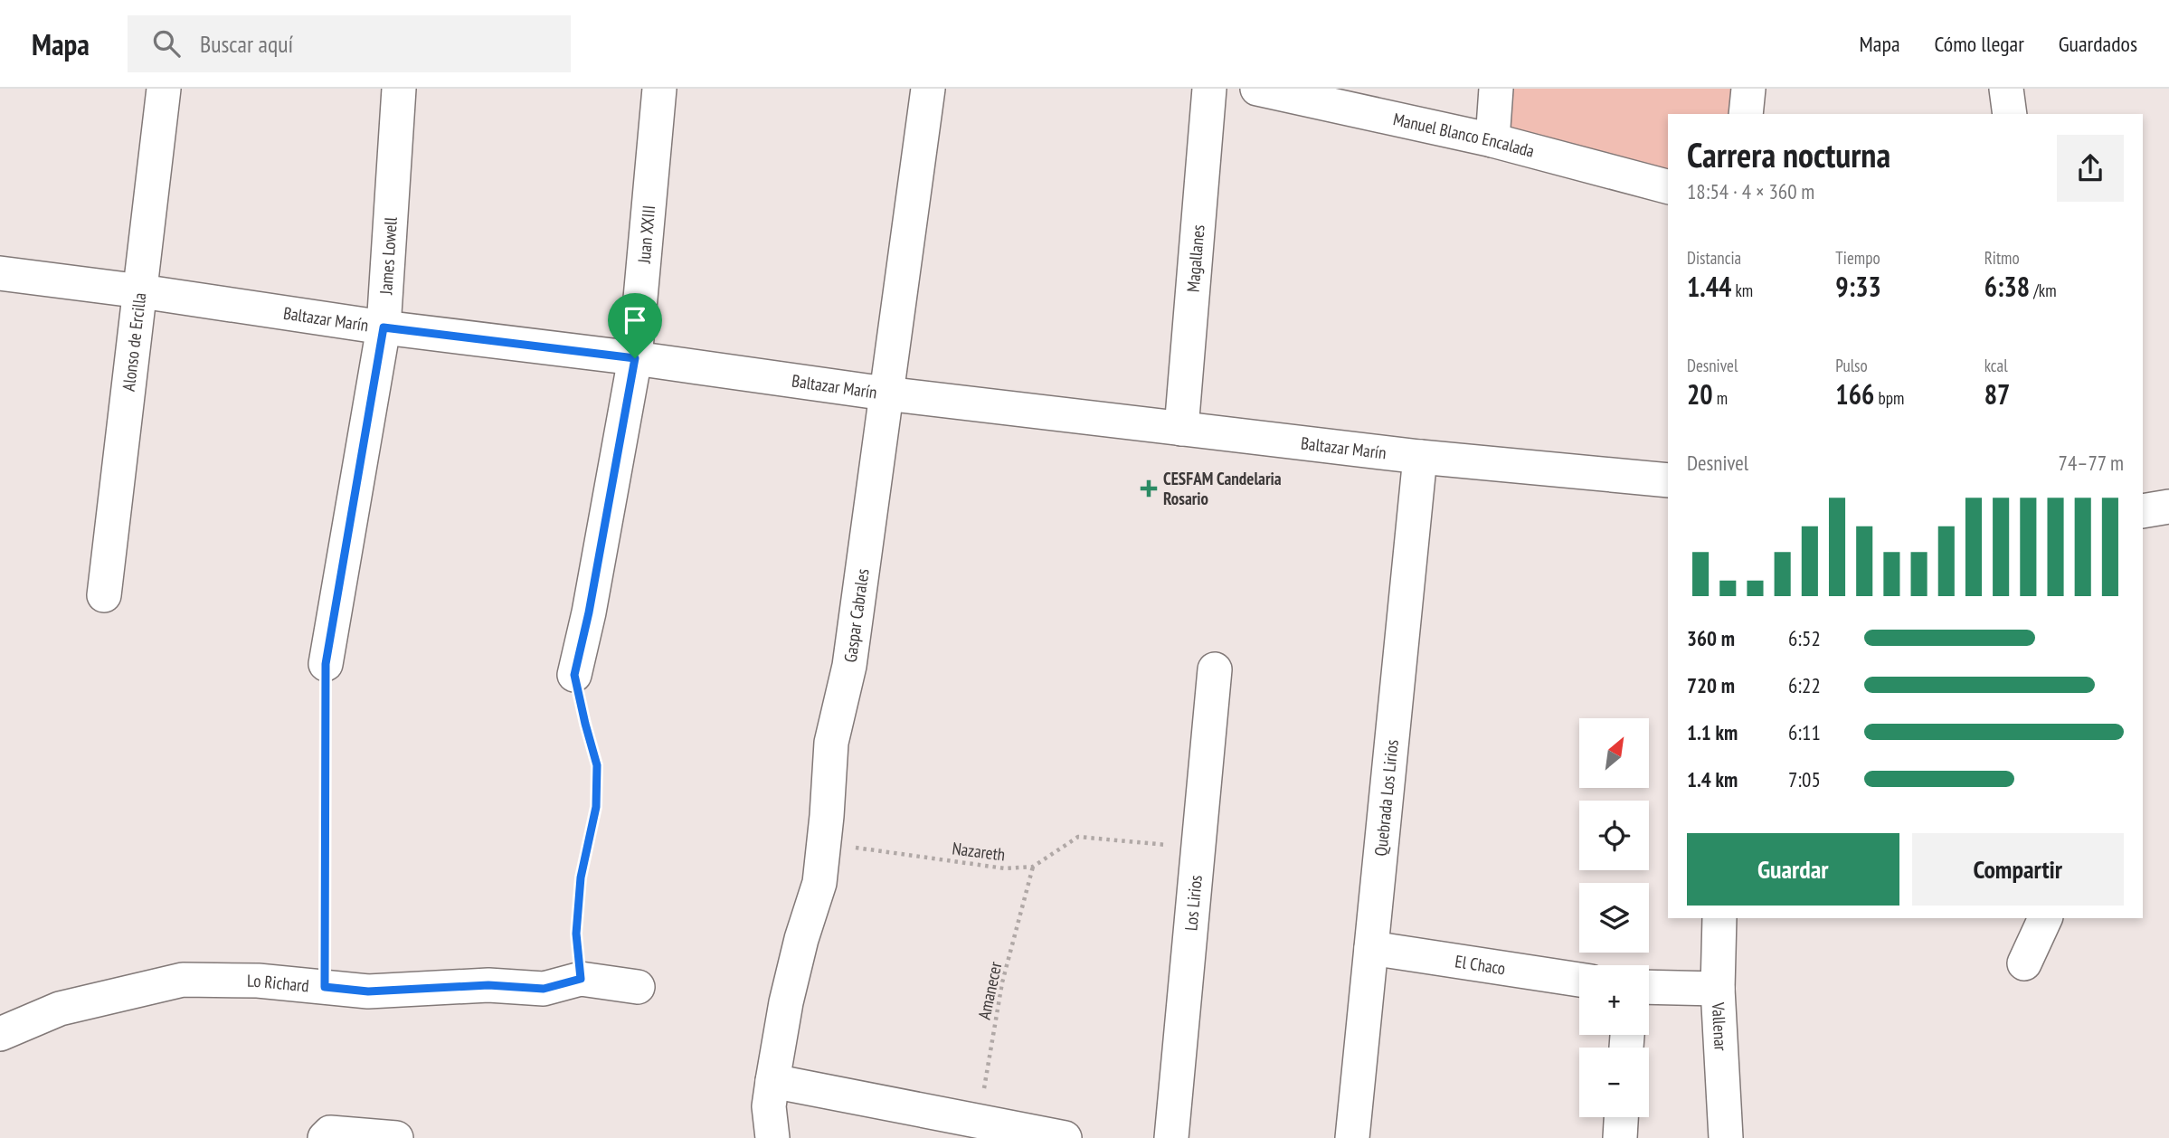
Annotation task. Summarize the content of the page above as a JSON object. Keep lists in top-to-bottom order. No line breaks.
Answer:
{"streets":{"street":["Manuel Blanco Encalada","Juan XXIII","James Lowell","Magallanes","Baltazar Marín","Alonso de Ercilla","Gaspar Cabrales","Quebrada Los Lirios","Los Lirios","El Chaco","Lo Richard","Vallenar"],"path":["Nazareth","Amanecer"]},"crossings":[["Juan XXIII","Baltazar Marín"],["James Lowell","Baltazar Marín"],["Magallanes","Baltazar Marín"],["Baltazar Marín","Alonso de Ercilla"],["Baltazar Marín","Gaspar Cabrales"],["Baltazar Marín","Quebrada Los Lirios"],["Gaspar Cabrales","Nazareth"],["Quebrada Los Lirios","El Chaco"],["Nazareth","Amanecer"]],"places":{"health":["CESFAM Candelaria Rosario"]},"north":"top right","page":{"header":"Mapa","search":"Buscar aquí","nav":["Mapa","Cómo llegar","Guardados"],"heading":["Carrera nocturna","18:54 · 4 × 360 m"],"stats":[["Distancia","1.44 km"],["Tiempo","9:33"],["Ritmo","6:38 /km"],["Desnivel","20 m"],["Pulso","166 bpm"],["kcal","87"]],"chart":["Desnivel","74–77 m"],"list":[{"name":"360 m","note":"6:52"},{"name":"720 m","note":"6:22"},{"name":"1.1 km","note":"6:11"},{"name":"1.4 km","note":"7:05"}],"map_buttons":["+","−"],"buttons":["Guardar","Compartir"]}}
